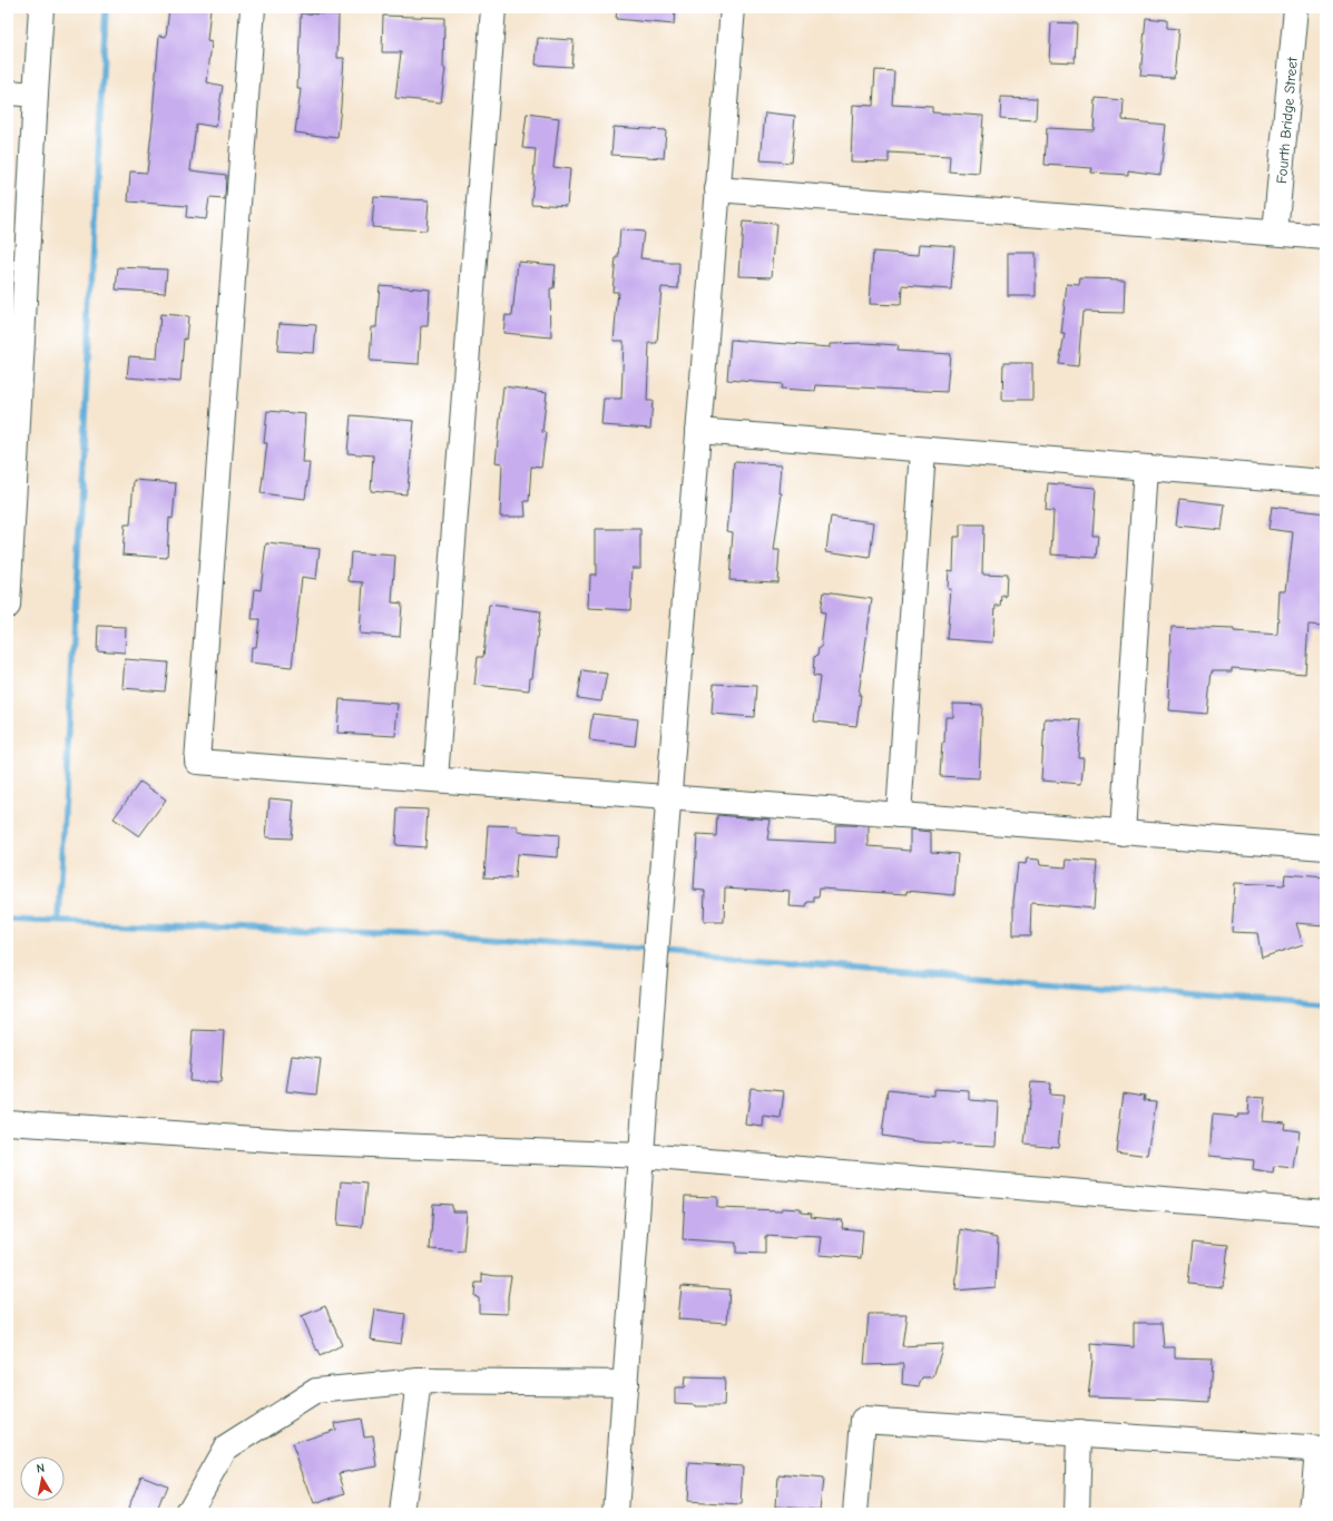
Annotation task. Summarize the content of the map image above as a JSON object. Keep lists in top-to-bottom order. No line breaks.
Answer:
{"streets":{"street":["Fourth Bridge Street"]},"north":"top"}
